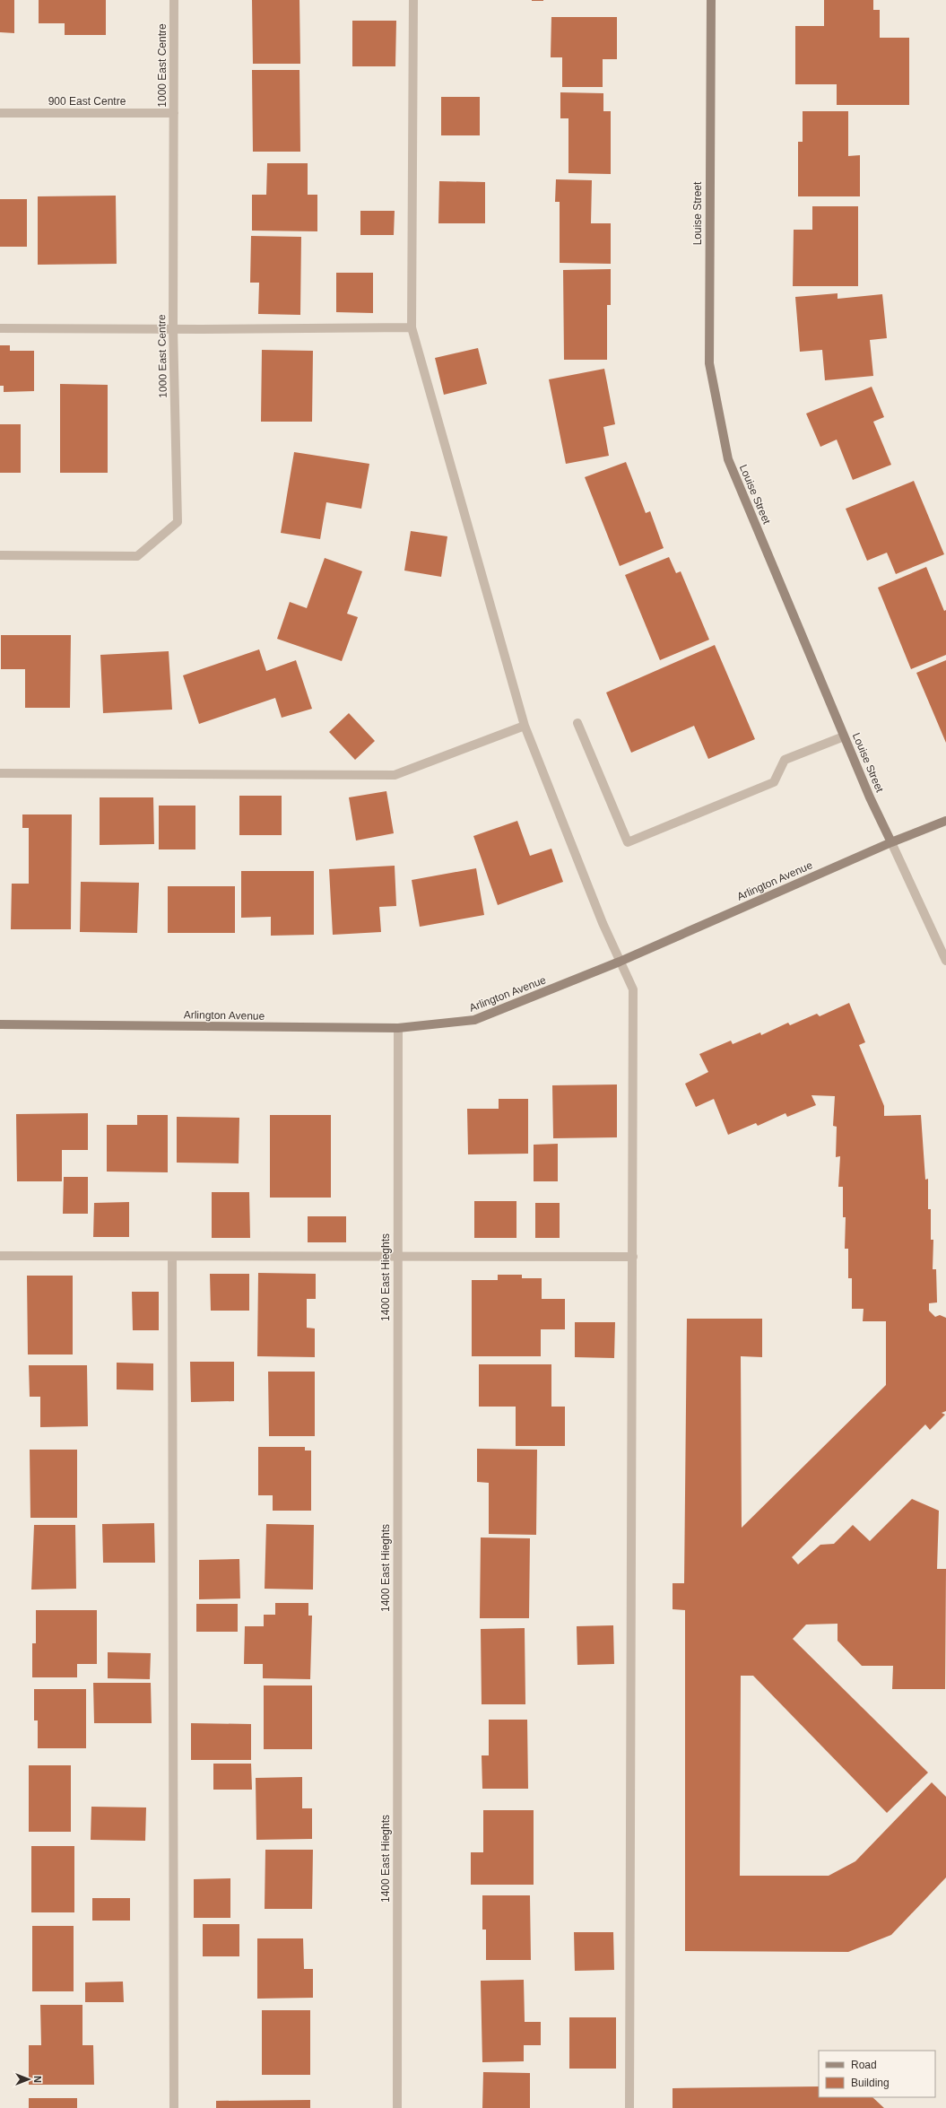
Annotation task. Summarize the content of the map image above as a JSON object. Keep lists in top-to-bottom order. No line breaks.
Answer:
{"streets":{"street":["1000 East Centre","900 East Centre","Louise Street","Arlington Avenue","1400 East Hieghts"]},"crossings":[["1000 East Centre","900 East Centre"],["Louise Street","Arlington Avenue"],["Arlington Avenue","1400 East Hieghts"]],"legend":["Road","Building"],"north":"right"}
